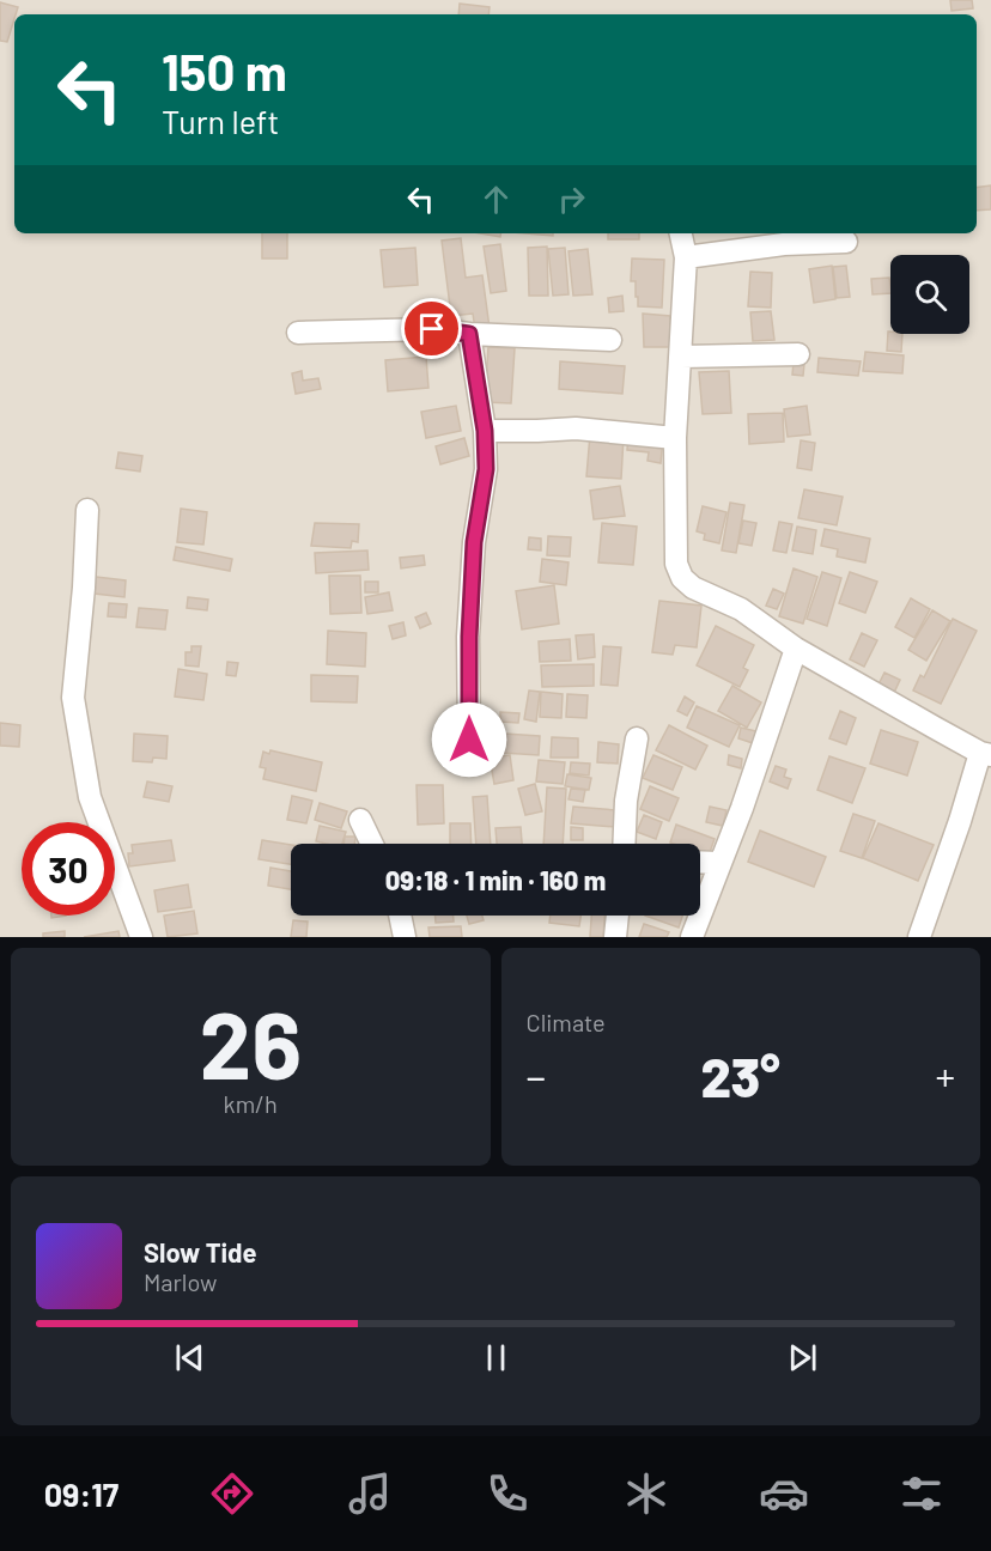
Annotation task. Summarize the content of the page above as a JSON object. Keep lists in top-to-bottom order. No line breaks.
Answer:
{"page":{"turn":["150 m","Turn left"],"limit":"30","trip":"09:18 · 1 min · 160 m","tile":[["26","km/h"],"Climate"],"heat":["−","23°","+"],"song":["Slow Tide","Marlow"],"tabs":"09:17"}}
